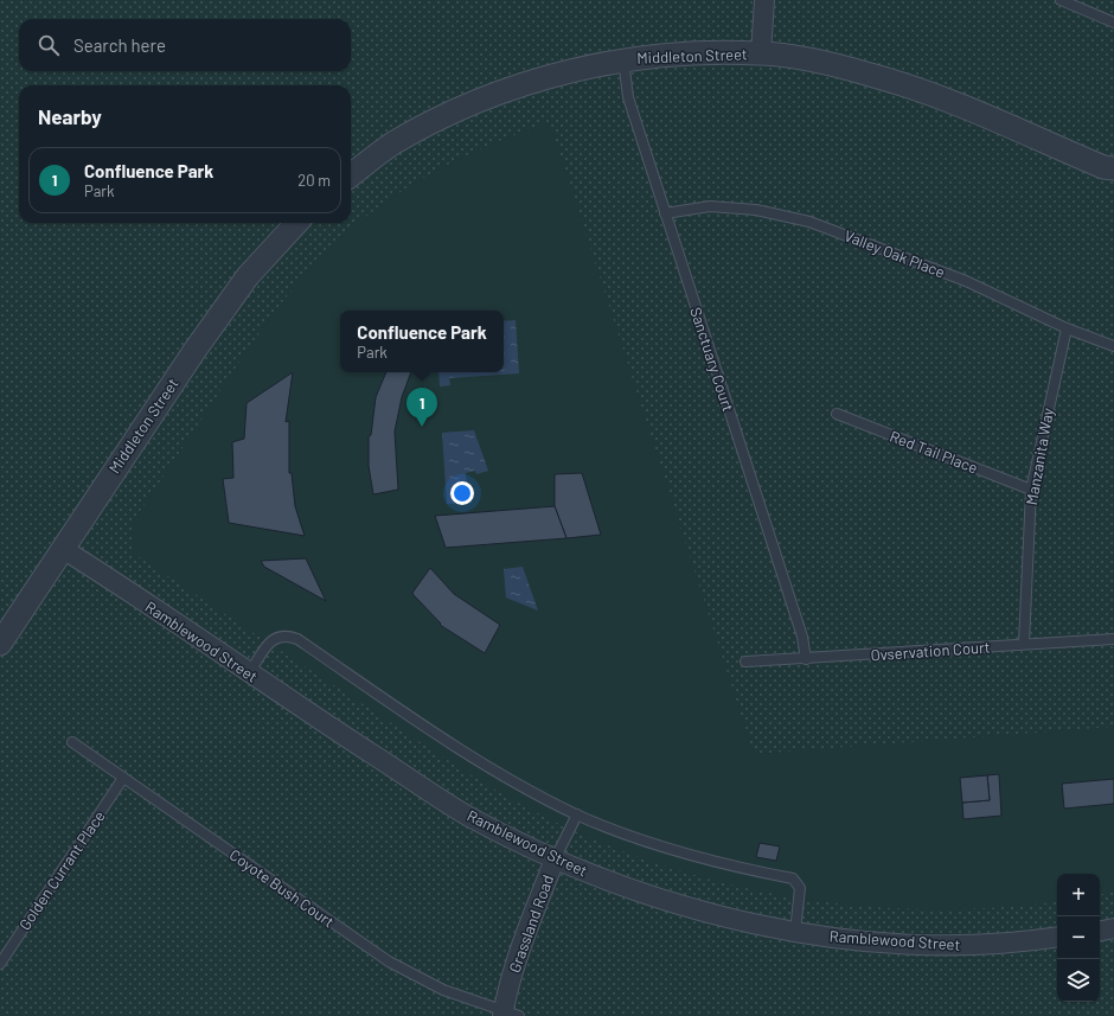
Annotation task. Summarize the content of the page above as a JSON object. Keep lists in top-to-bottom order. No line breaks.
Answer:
{"streets":{"street":["Middleton Street","Ramblewood Street","Grassland Road"],"lane":["Valley Oak Place","Sanctuary Court","Red Tail Place","Manzanita Way","Ovservation Court","Golden Currant Place","Coyote Bush Court"]},"crossings":[["Middleton Street","Sanctuary Court"],["Middleton Street","Ramblewood Street"],["Valley Oak Place","Sanctuary Court"],["Valley Oak Place","Manzanita Way"],["Sanctuary Court","Ovservation Court"],["Red Tail Place","Manzanita Way"],["Manzanita Way","Ovservation Court"],["Ramblewood Street","Grassland Road"],["Golden Currant Place","Coyote Bush Court"],["Coyote Bush Court","Grassland Road"]],"page":{"search":"Search here","heading":"Nearby","list":[{"mark":"1","name":"Confluence Park","note":"Park","value":"20 m"}],"popup":["Confluence Park","Park"],"pins":"1","map_buttons":["+","−"]}}
